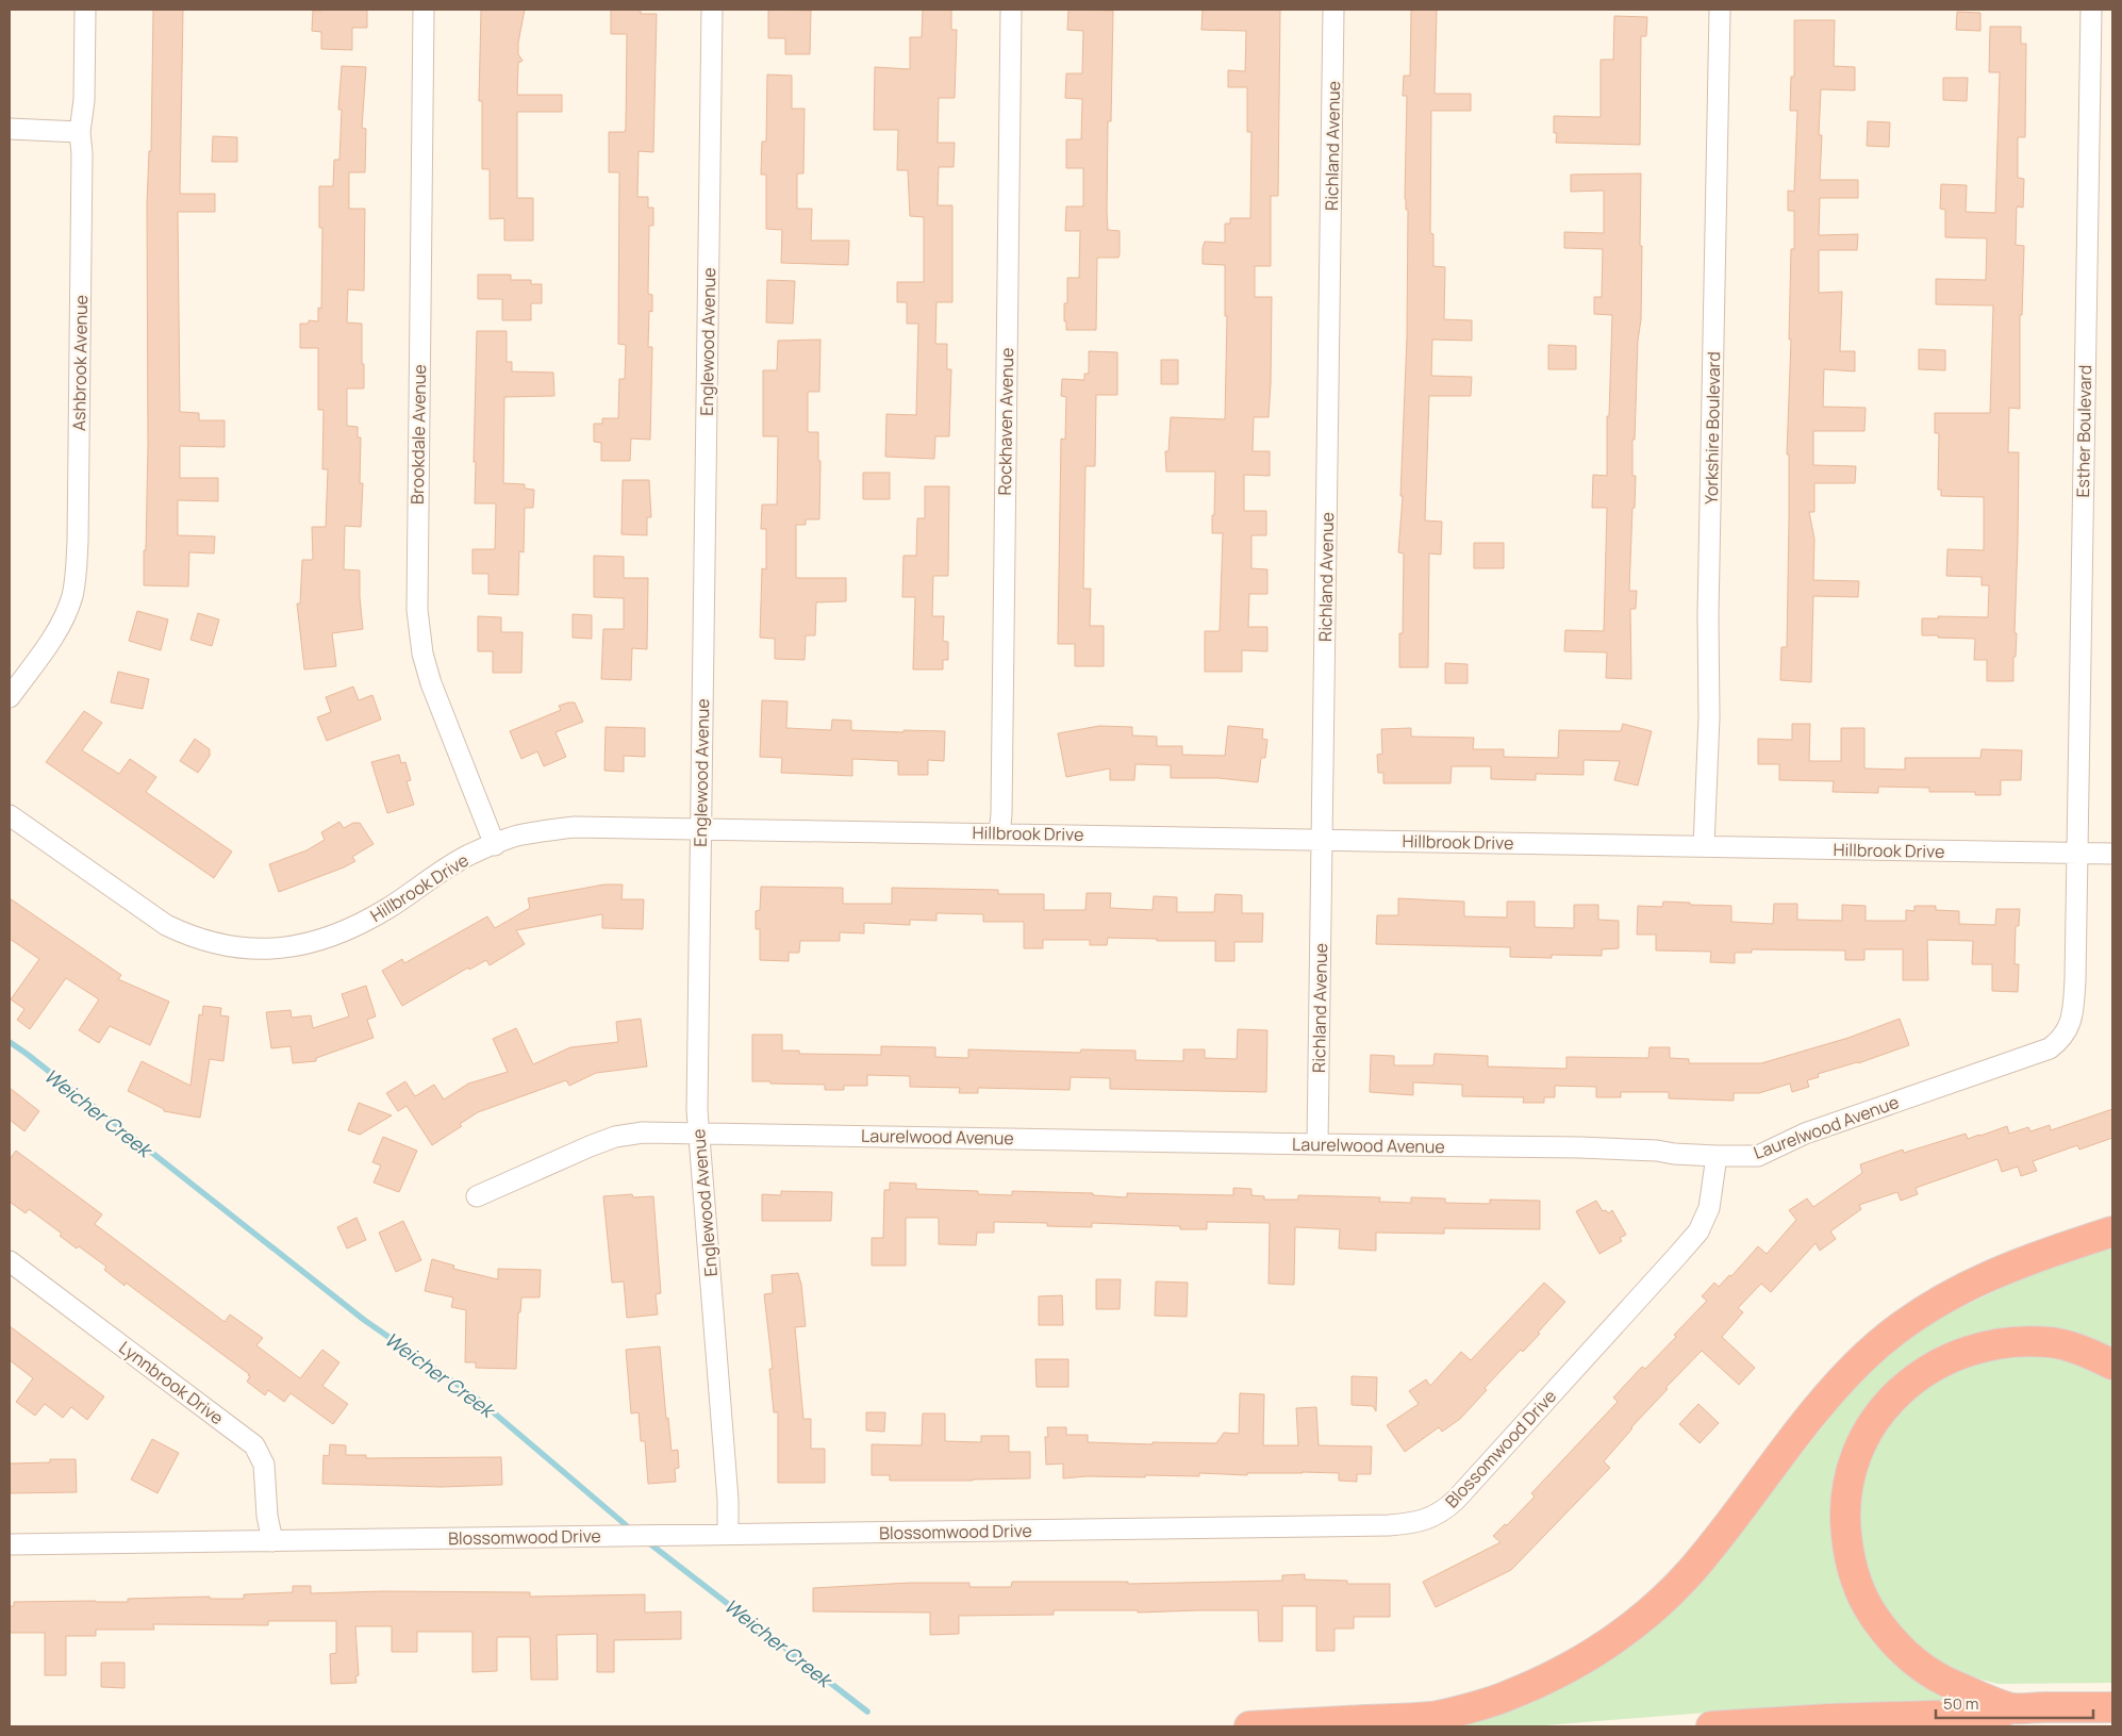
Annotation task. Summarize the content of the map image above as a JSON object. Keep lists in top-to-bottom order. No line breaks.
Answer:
{"streets":{"street":["Richland Avenue","Englewood Avenue","Ashbrook Avenue","Rockhaven Avenue","Yorkshire Boulevard","Esther Boulevard","Brookdale Avenue","Hillbrook Drive","Laurelwood Avenue","Lynnbrook Drive","Blossomwood Drive"]},"crossings":[["Richland Avenue","Hillbrook Drive"],["Richland Avenue","Laurelwood Avenue"],["Englewood Avenue","Hillbrook Drive"],["Englewood Avenue","Laurelwood Avenue"],["Englewood Avenue","Blossomwood Drive"],["Rockhaven Avenue","Hillbrook Drive"],["Yorkshire Boulevard","Hillbrook Drive"],["Esther Boulevard","Hillbrook Drive"],["Esther Boulevard","Laurelwood Avenue"],["Brookdale Avenue","Hillbrook Drive"],["Hillbrook Drive","Laurelwood Avenue"],["Laurelwood Avenue","Blossomwood Drive"],["Lynnbrook Drive","Blossomwood Drive"]],"water":["Weicher Creek"],"scale_bar":"50 m"}
